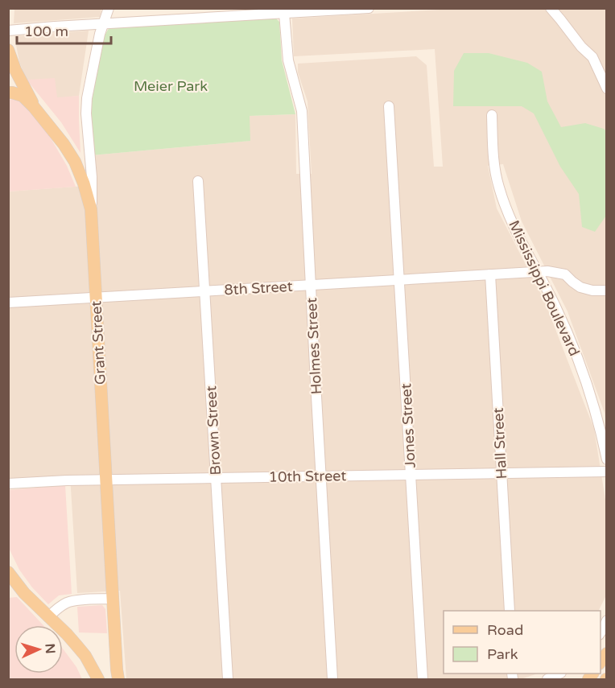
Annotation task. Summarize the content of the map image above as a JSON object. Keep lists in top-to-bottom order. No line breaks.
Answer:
{"streets":{"main road":["Grant Street"],"street":["8th Street","Mississippi Boulevard","Holmes Street","Jones Street","Brown Street","Hall Street","10th Street"]},"crossings":[["8th Street","Mississippi Boulevard"],["8th Street","Grant Street"],["8th Street","Holmes Street"],["8th Street","Jones Street"],["8th Street","Brown Street"],["8th Street","Hall Street"],["Grant Street","10th Street"],["Holmes Street","10th Street"],["Jones Street","10th Street"],["Brown Street","10th Street"],["Hall Street","10th Street"]],"parks":["Meier Park"],"legend":["Road","Park"],"scale_bar":"100 m","north":"right"}
